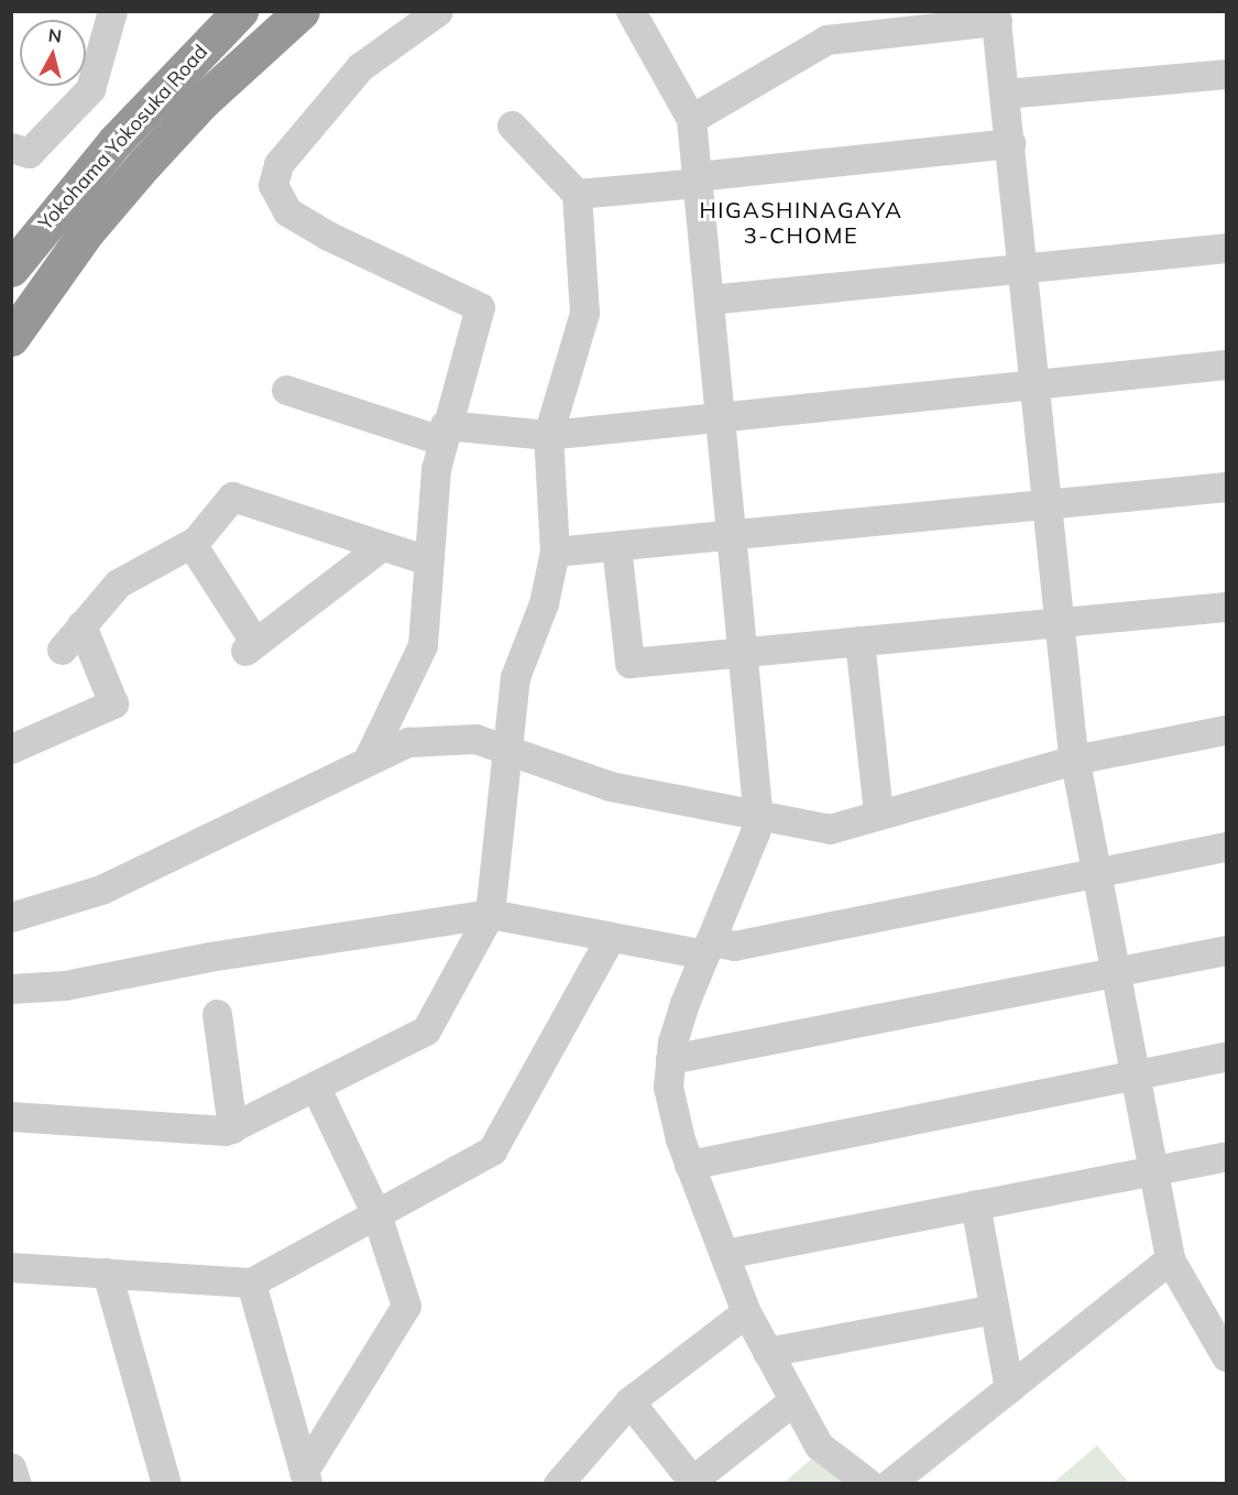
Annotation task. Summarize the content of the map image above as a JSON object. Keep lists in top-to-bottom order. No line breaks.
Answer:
{"streets":{"highway":["Yokohama Yokosuka Road"]},"districts":["HIGASHINAGAYA 3-CHOME"],"north":"top"}
